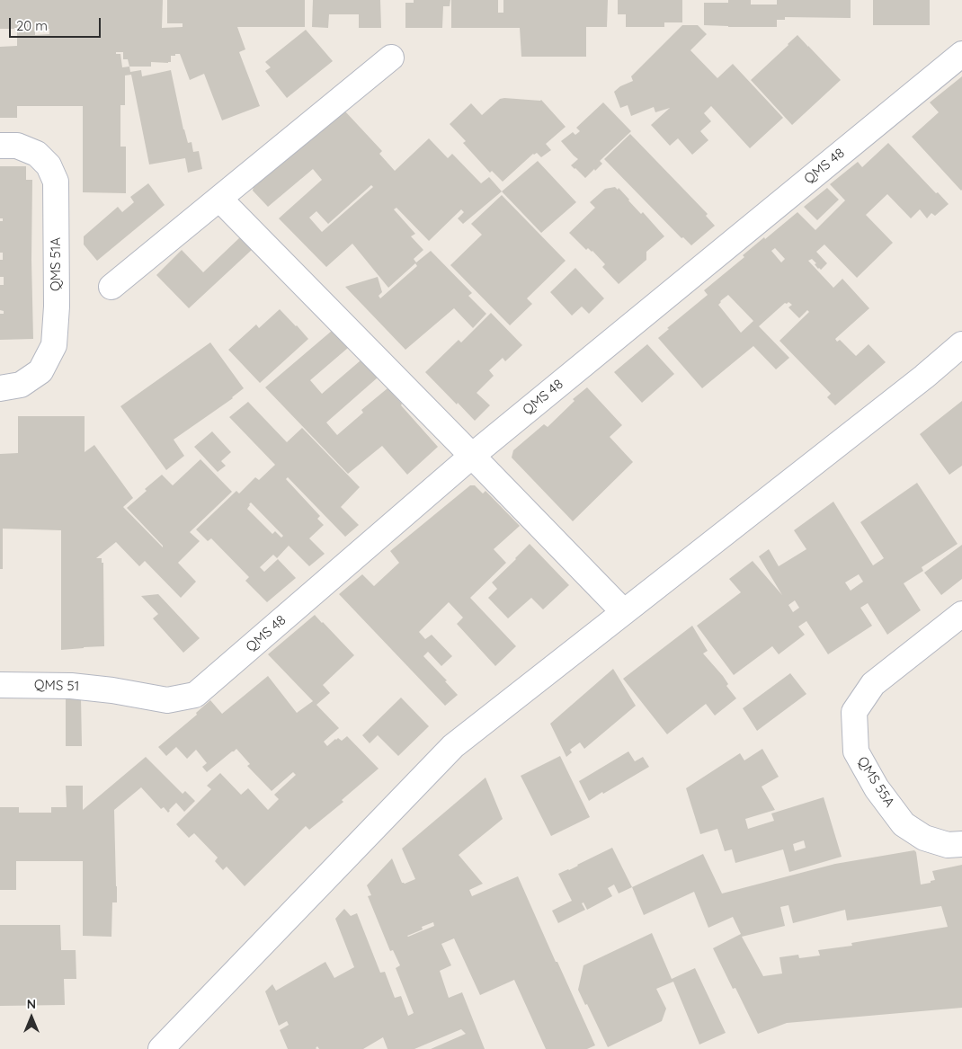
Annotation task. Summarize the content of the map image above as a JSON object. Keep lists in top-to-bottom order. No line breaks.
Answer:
{"streets":{"street":["QMS 48","QMS 51A","QMS 51","QMS 55A"]},"crossings":[["QMS 48","QMS 51"]],"scale_bar":"20 m","north":"top"}
